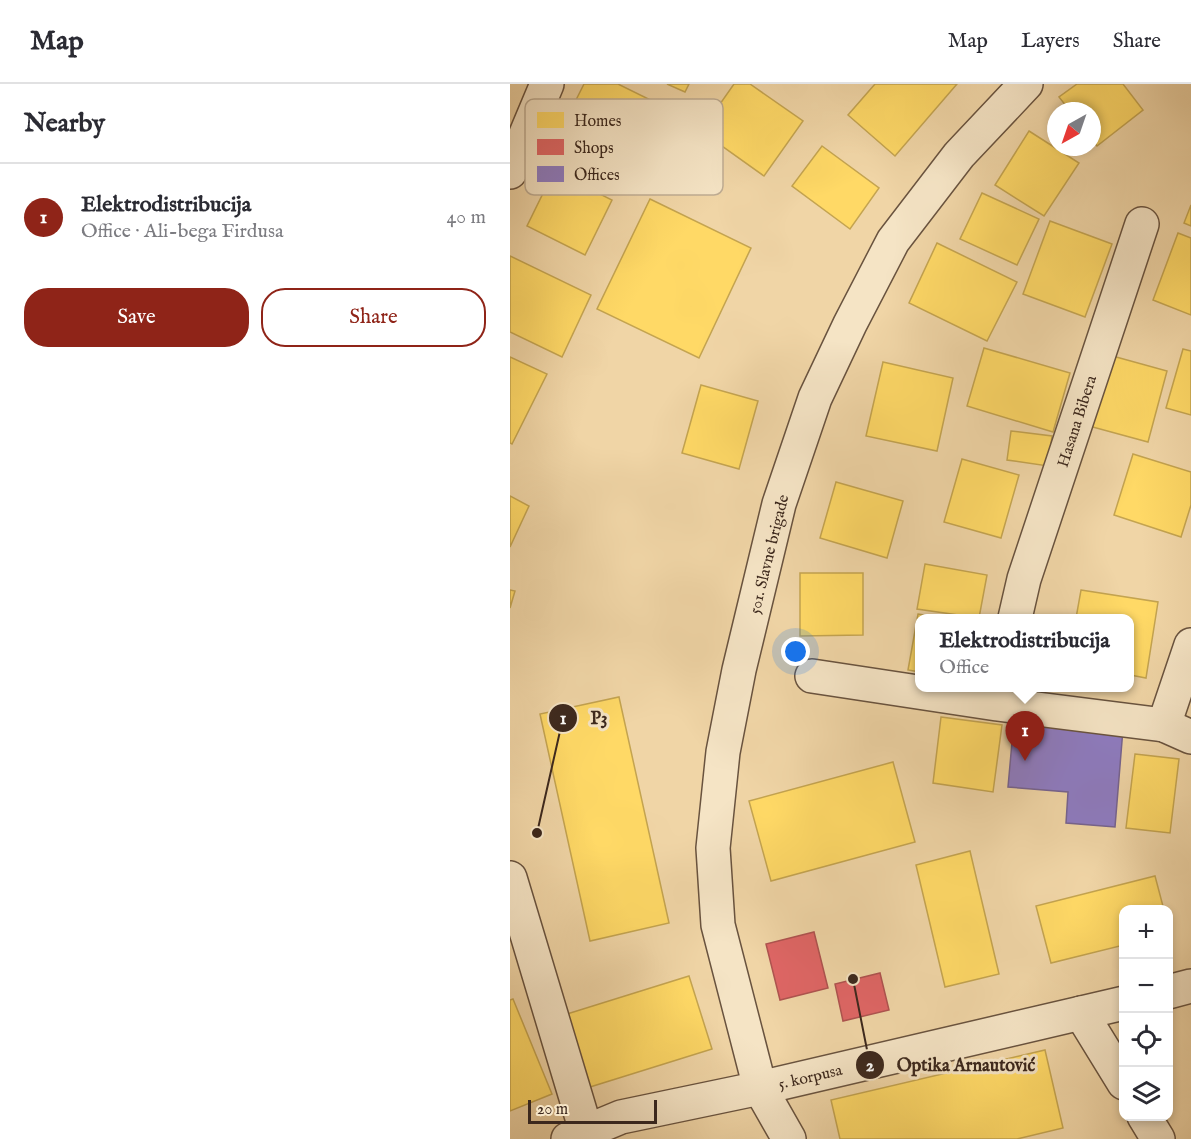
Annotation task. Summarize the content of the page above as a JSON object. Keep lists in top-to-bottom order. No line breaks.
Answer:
{"streets":{"street":["Hasana Bibera","501. Slavne brigade","5. korpusa"]},"crossings":[["501. Slavne brigade","5. korpusa"]],"places":["P3","Optika Arnautović"],"legend":["Homes","Shops","Offices"],"scale_bar":"20 m","north":"bottom left","page":{"header":"Map","nav":["Map","Layers","Share"],"heading":"Nearby","list":[{"mark":"1","name":"Elektrodistribucija","note":"Office · Ali-bega Firdusa","value":"40 m"}],"buttons":["Save","Share"],"popup":["Elektrodistribucija","Office"],"pins":"1","map_buttons":["+","−"],"scale":"20 m"}}
